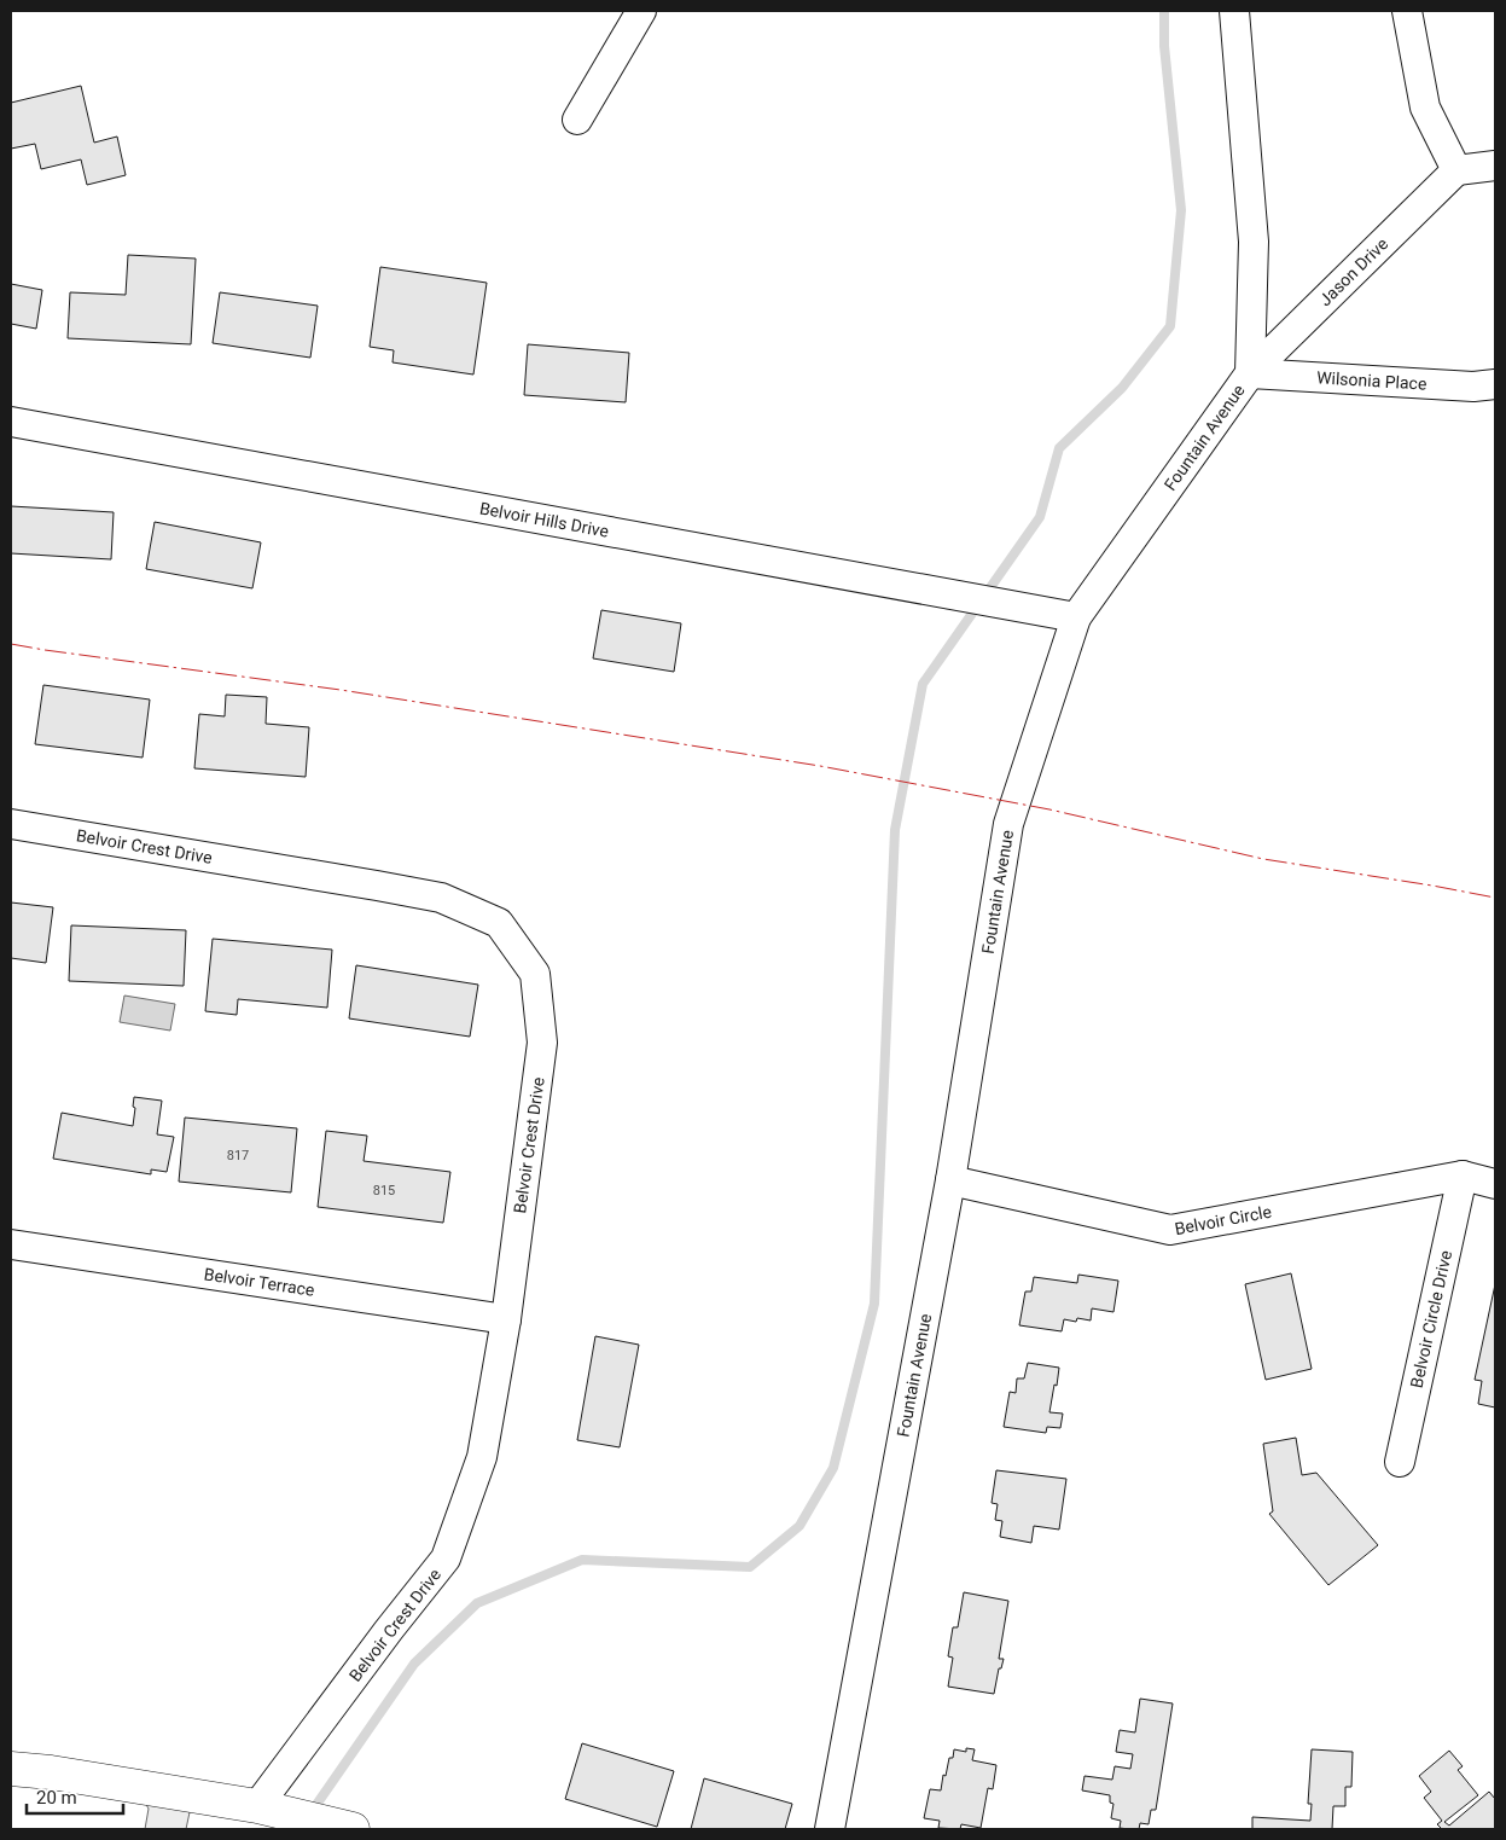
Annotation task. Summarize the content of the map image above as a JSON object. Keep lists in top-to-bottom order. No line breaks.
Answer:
{"streets":{"street":["Jason Drive","Wilsonia Place","Fountain Avenue","Belvoir Hills Drive","Belvoir Crest Drive","Belvoir Circle","Belvoir Terrace","Belvoir Circle Drive"]},"crossings":[["Jason Drive","Wilsonia Place"],["Jason Drive","Fountain Avenue"],["Wilsonia Place","Fountain Avenue"],["Fountain Avenue","Belvoir Hills Drive"],["Fountain Avenue","Belvoir Circle"],["Belvoir Crest Drive","Belvoir Terrace"],["Belvoir Circle","Belvoir Circle Drive"]],"house_numbers":["817","815"],"scale_bar":"20 m"}
